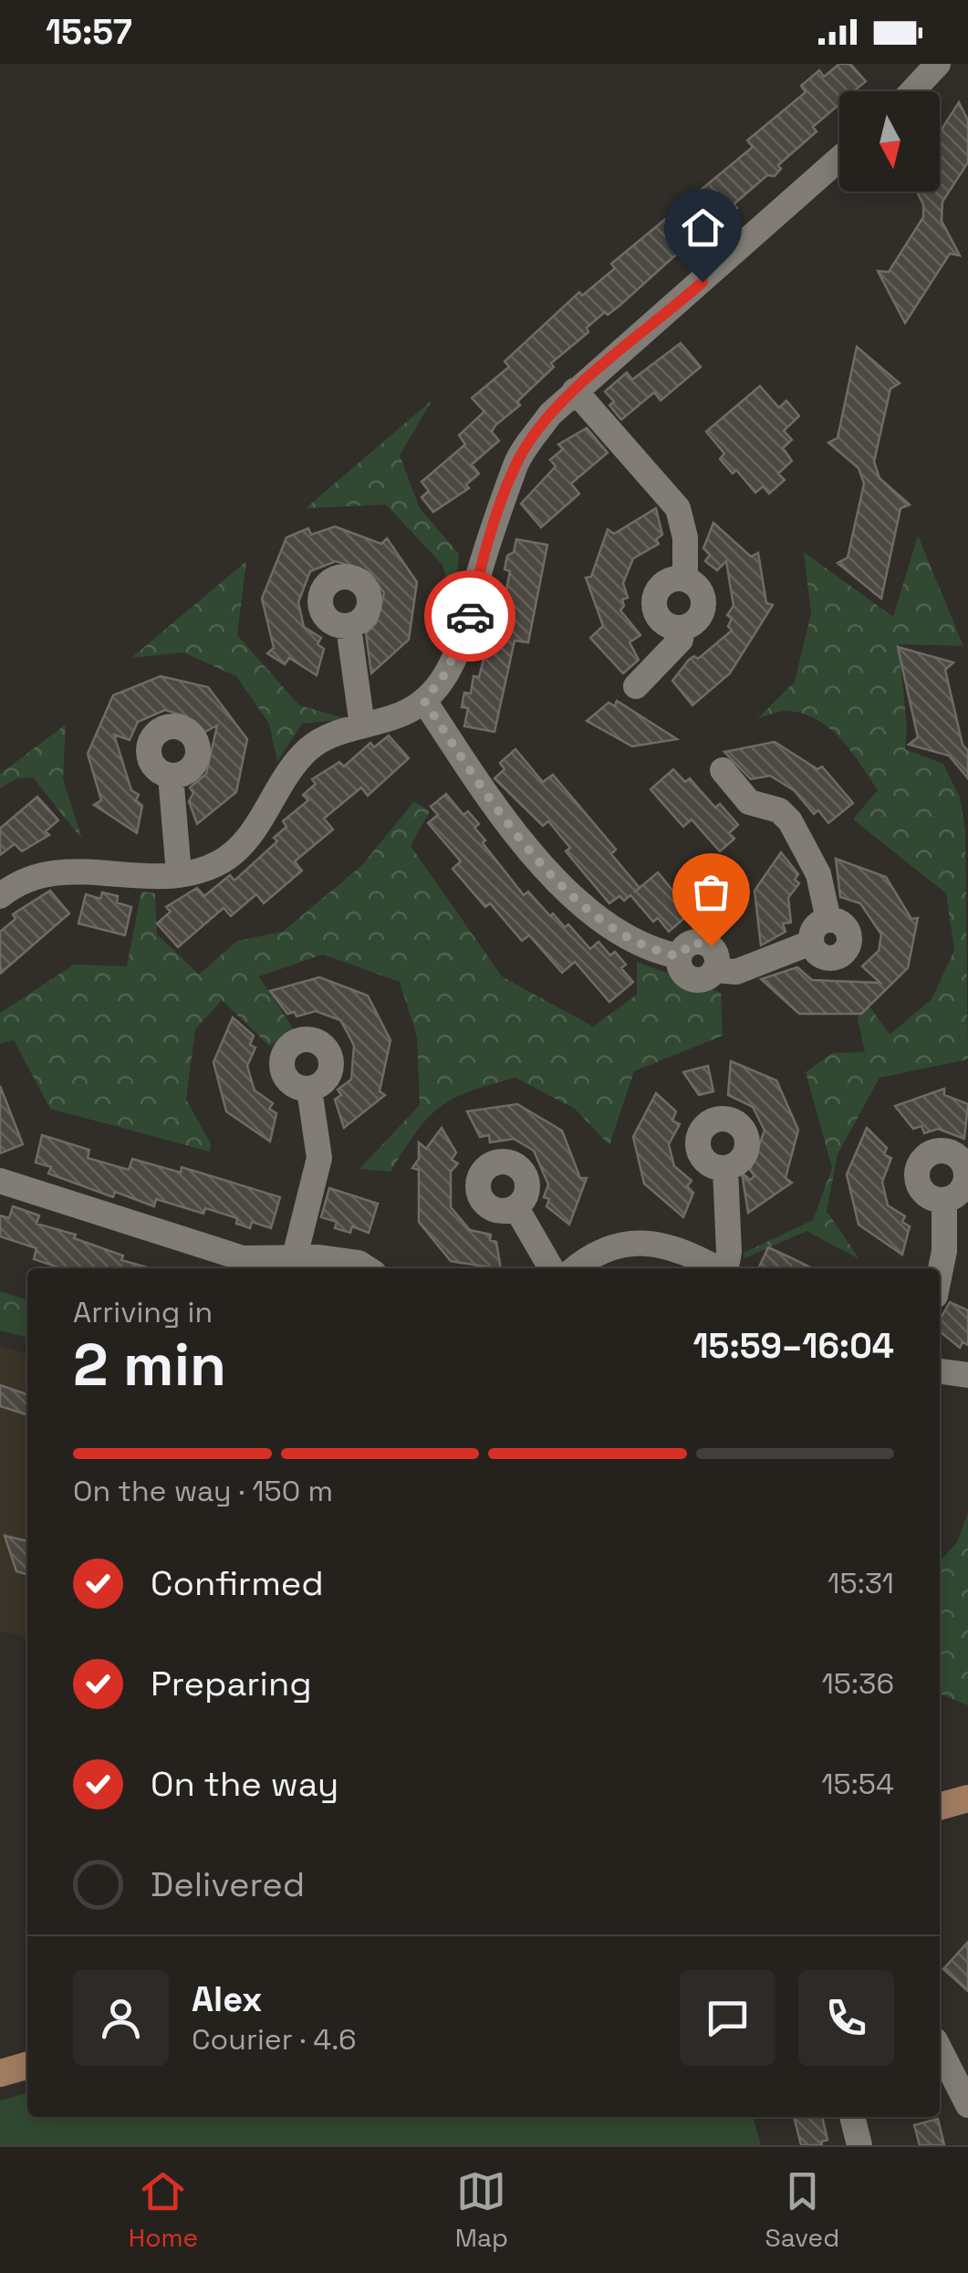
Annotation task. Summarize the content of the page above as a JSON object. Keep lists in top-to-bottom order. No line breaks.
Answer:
{"north":"bottom","page":{"status":"15:57","heading":["2 min","Arriving in","15:59–16:04"],"panel":["Alex","Courier · 4.6"],"bar":"On the way · 150 m","list":[["Confirmed","15:31"],["Preparing","15:36"],["On the way","15:54"],"Delivered"],"tabs":["Home","Map","Saved"]}}
